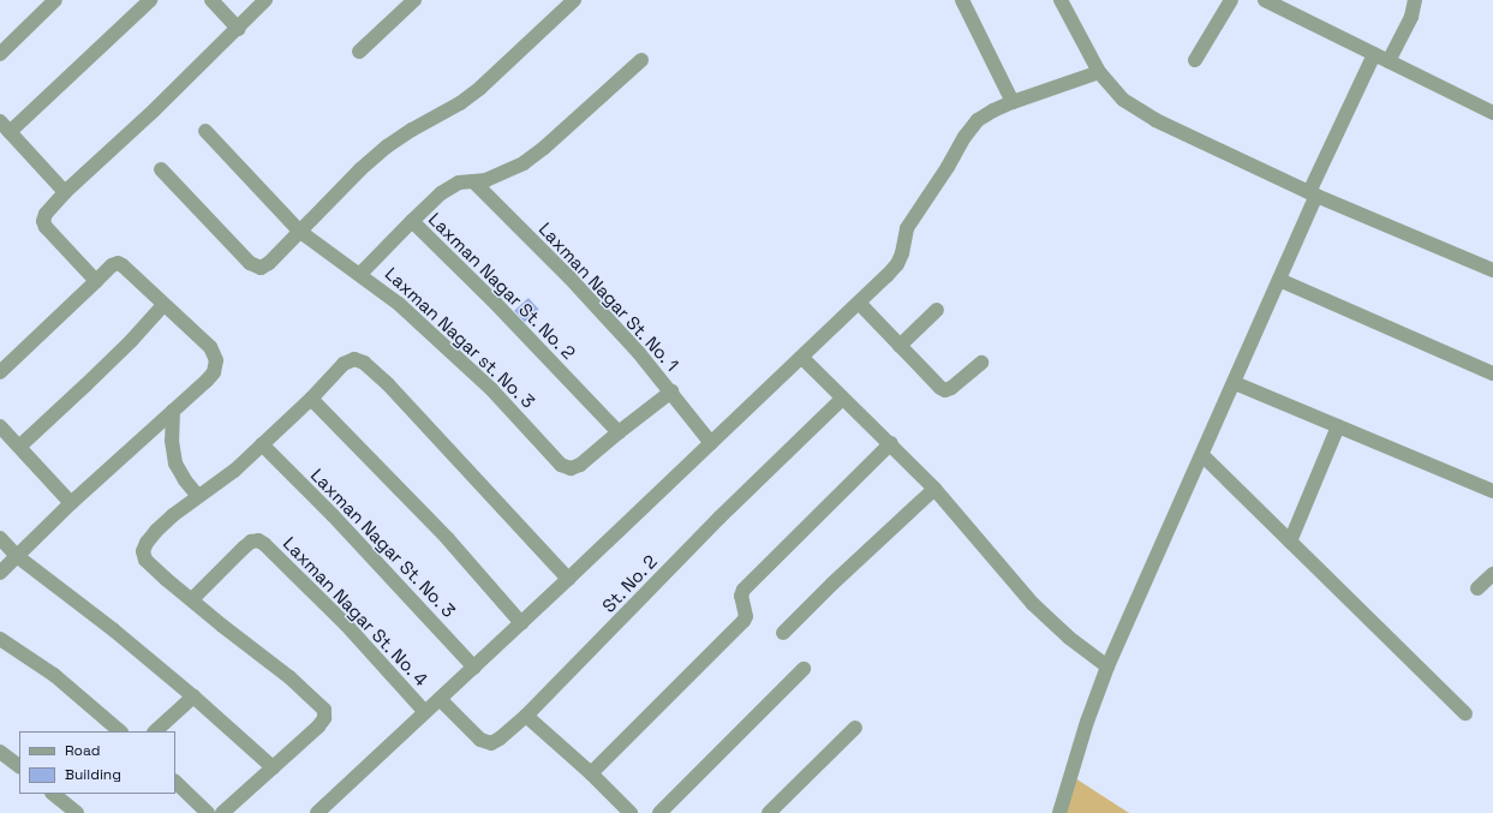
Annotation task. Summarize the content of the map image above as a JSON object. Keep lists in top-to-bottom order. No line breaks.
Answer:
{"streets":{"street":["Laxman Nagar St. No. 2","Laxman Nagar St. No. 1","Laxman Nagar st. No. 3","Laxman Nagar St. No. 3","St. No. 2","Laxman Nagar St. No. 4"]},"crossings":[["Laxman Nagar St. No. 2","Laxman Nagar St. No. 1"],["Laxman Nagar St. No. 2","Laxman Nagar st. No. 3"]],"legend":["Road","Building"]}
